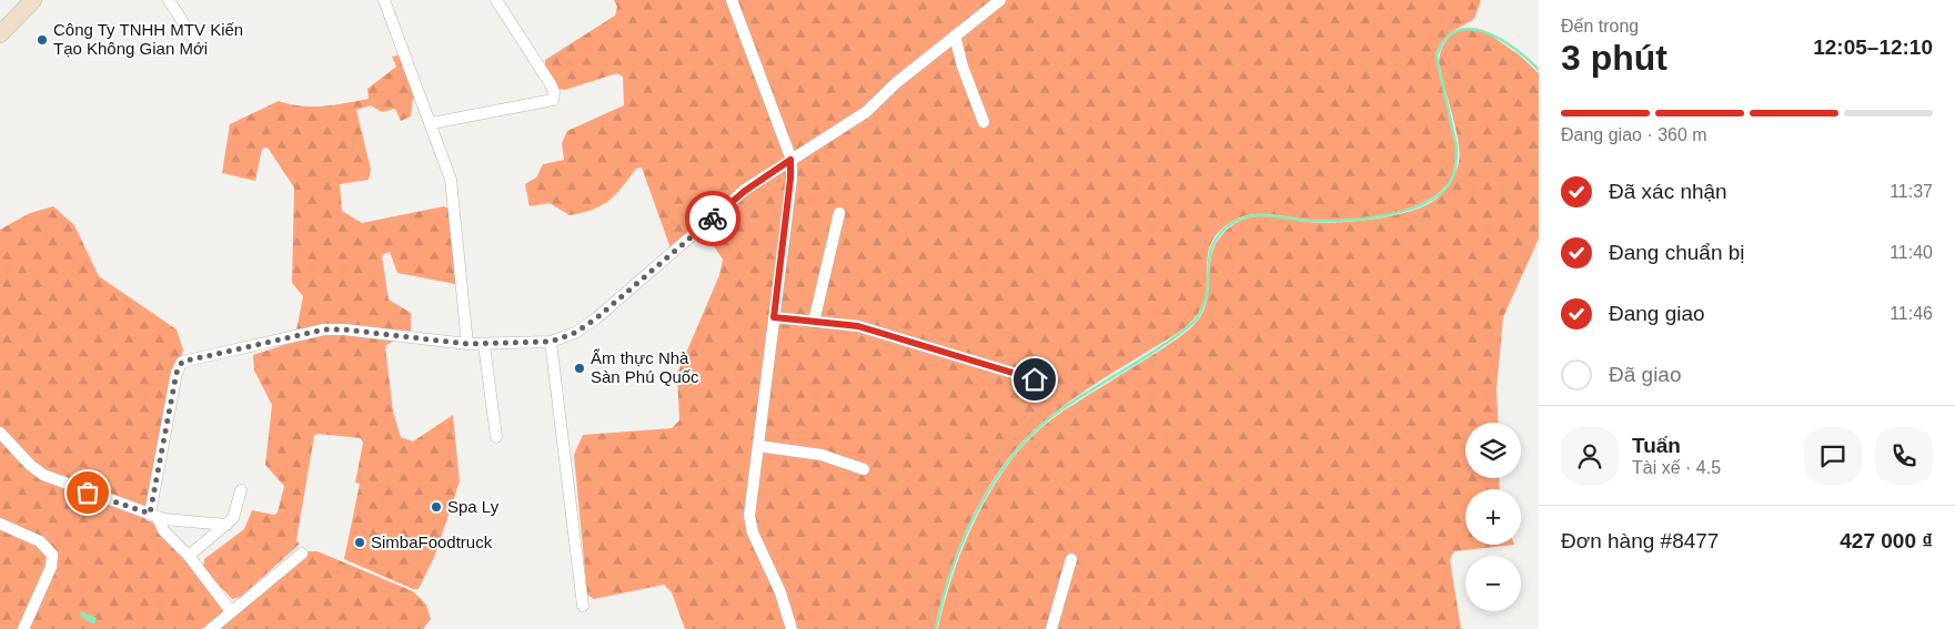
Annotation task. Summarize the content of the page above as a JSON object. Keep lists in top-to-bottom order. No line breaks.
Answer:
{"places":["Công Ty TNHH MTV Kiến Tạo Không Gian Mới","Ẩm thực Nhà Sàn Phú Quốc","Spa Ly","SimbaFoodtruck"],"page":{"heading":["3 phút","Đến trong","12:05–12:10"],"panel":["Tuấn","Tài xế · 4.5","Đơn hàng #8477","427 000 ₫"],"bar":"Đang giao · 360 m","list":[["Đã xác nhận","11:37"],["Đang chuẩn bị","11:40"],["Đang giao","11:46"],"Đã giao"],"map_buttons":["+","−"]}}
